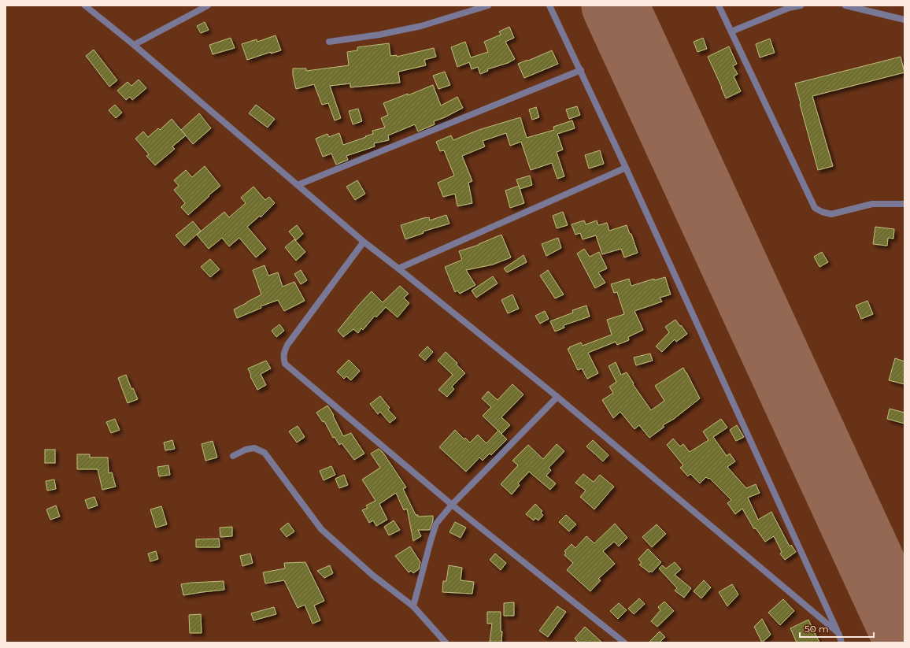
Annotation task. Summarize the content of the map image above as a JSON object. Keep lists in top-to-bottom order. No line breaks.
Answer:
{"scale_bar":"50 m"}
